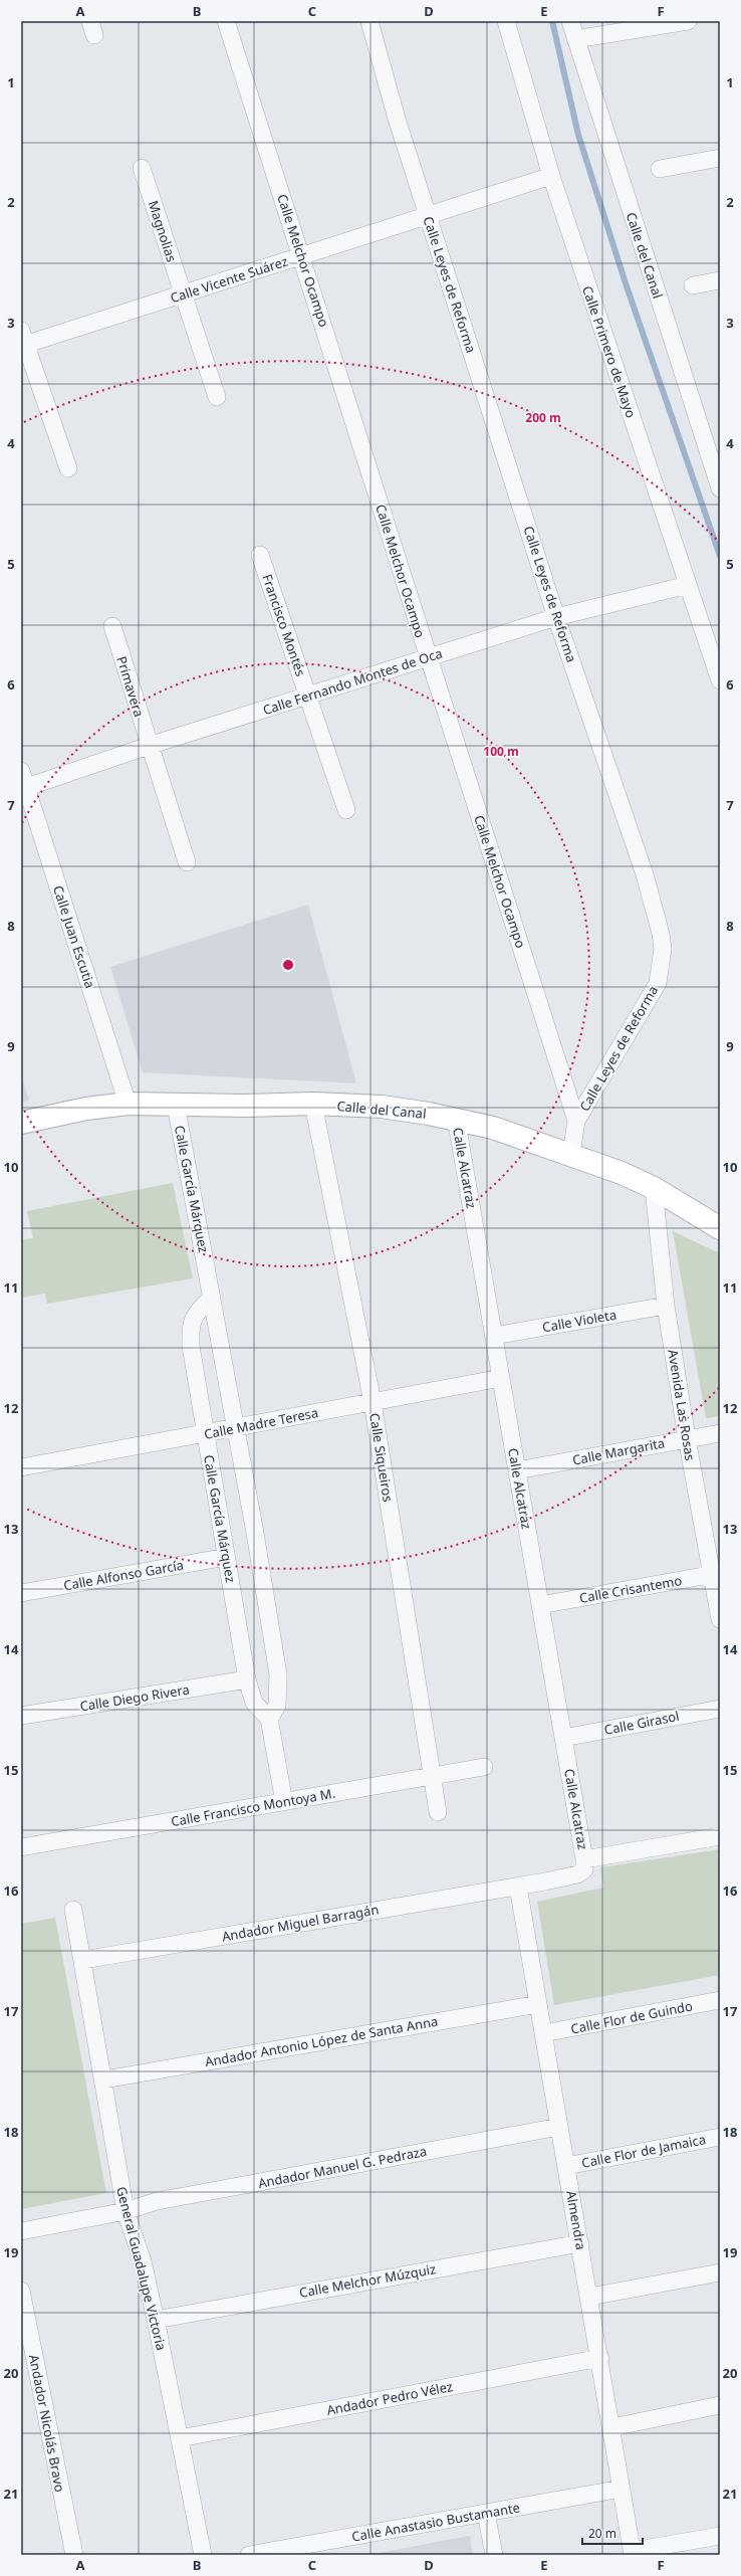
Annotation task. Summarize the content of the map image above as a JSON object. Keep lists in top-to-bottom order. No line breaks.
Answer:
{"streets":{"street":["Magnolias","Calle del Canal","Calle Melchor Ocampo","Calle Vicente Suárez","Calle Leyes de Reforma","Calle Primero de Mayo","Francisco Montés","Calle Fernando Montes de Oca","Primavera","Calle Juan Escutia","Calle Alcatraz","Calle García Márquez","Calle Violeta","Avenida Las Rosas","Calle Madre Teresa","Calle Margarita","Calle Siqueiros","Calle Alfonso García","Calle Crisantemo","Calle Diego Rivera","Calle Girasol","Calle Francisco Montoya M.","Andador Miguel Barragán","Calle Flor de Guindo","Andador Antonio López de Santa Anna","Calle Flor de Jamaica","Andador Manuel G. Pedraza","Almendra","General Guadalupe Victoria","Calle Melchor Múzquiz","Andador Pedro Vélez","Andador Nicolás Bravo","Calle Anastasio Bustamante"]},"crossings":[["Magnolias","Calle Vicente Suárez"],["Calle del Canal","Calle Leyes de Reforma"],["Calle del Canal","Calle Juan Escutia"],["Calle del Canal","Calle Alcatraz"],["Calle del Canal","Calle García Márquez"],["Calle del Canal","Avenida Las Rosas"],["Calle del Canal","Calle Siqueiros"],["Calle Melchor Ocampo","Calle Vicente Suárez"],["Calle Melchor Ocampo","Calle Leyes de Reforma"],["Calle Melchor Ocampo","Calle Fernando Montes de Oca"],["Calle Vicente Suárez","Calle Leyes de Reforma"],["Calle Vicente Suárez","Calle Primero de Mayo"],["Calle Leyes de Reforma","Calle Fernando Montes de Oca"],["Calle Primero de Mayo","Calle Fernando Montes de Oca"],["Francisco Montés","Calle Fernando Montes de Oca"],["Calle Fernando Montes de Oca","Primavera"],["Calle Fernando Montes de Oca","Calle Juan Escutia"],["Calle Alcatraz","Calle Violeta"],["Calle Alcatraz","Calle Madre Teresa"],["Calle Alcatraz","Calle Margarita"],["Calle Alcatraz","Calle Crisantemo"],["Calle Alcatraz","Calle Girasol"],["Calle Alcatraz","Andador Miguel Barragán"],["Calle García Márquez","Calle Madre Teresa"],["Calle García Márquez","Calle Alfonso García"],["Calle García Márquez","Calle Diego Rivera"],["Calle Violeta","Avenida Las Rosas"],["Avenida Las Rosas","Calle Margarita"],["Avenida Las Rosas","Calle Crisantemo"],["Calle Madre Teresa","Calle Siqueiros"],["Calle Siqueiros","Calle Francisco Montoya M."],["Andador Miguel Barragán","Almendra"],["Andador Miguel Barragán","General Guadalupe Victoria"],["Calle Flor de Guindo","Almendra"],["Andador Antonio López de Santa Anna","Almendra"],["Andador Antonio López de Santa Anna","General Guadalupe Victoria"],["Calle Flor de Jamaica","Almendra"],["Andador Manuel G. Pedraza","Almendra"],["Andador Manuel G. Pedraza","General Guadalupe Victoria"],["Almendra","Calle Melchor Múzquiz"],["Almendra","Andador Pedro Vélez"],["Almendra","Calle Anastasio Bustamante"],["General Guadalupe Victoria","Calle Melchor Múzquiz"],["General Guadalupe Victoria","Andador Pedro Vélez"]],"scale_bar":"20 m","grid":{"columns":["A","B","C","D","E","F"],"rows":["1","2","3","4","5","6","7","8","9","10","11","12","13","14","15","16","17","18","19","20","21"]},"rings":["200 m","100 m"]}
